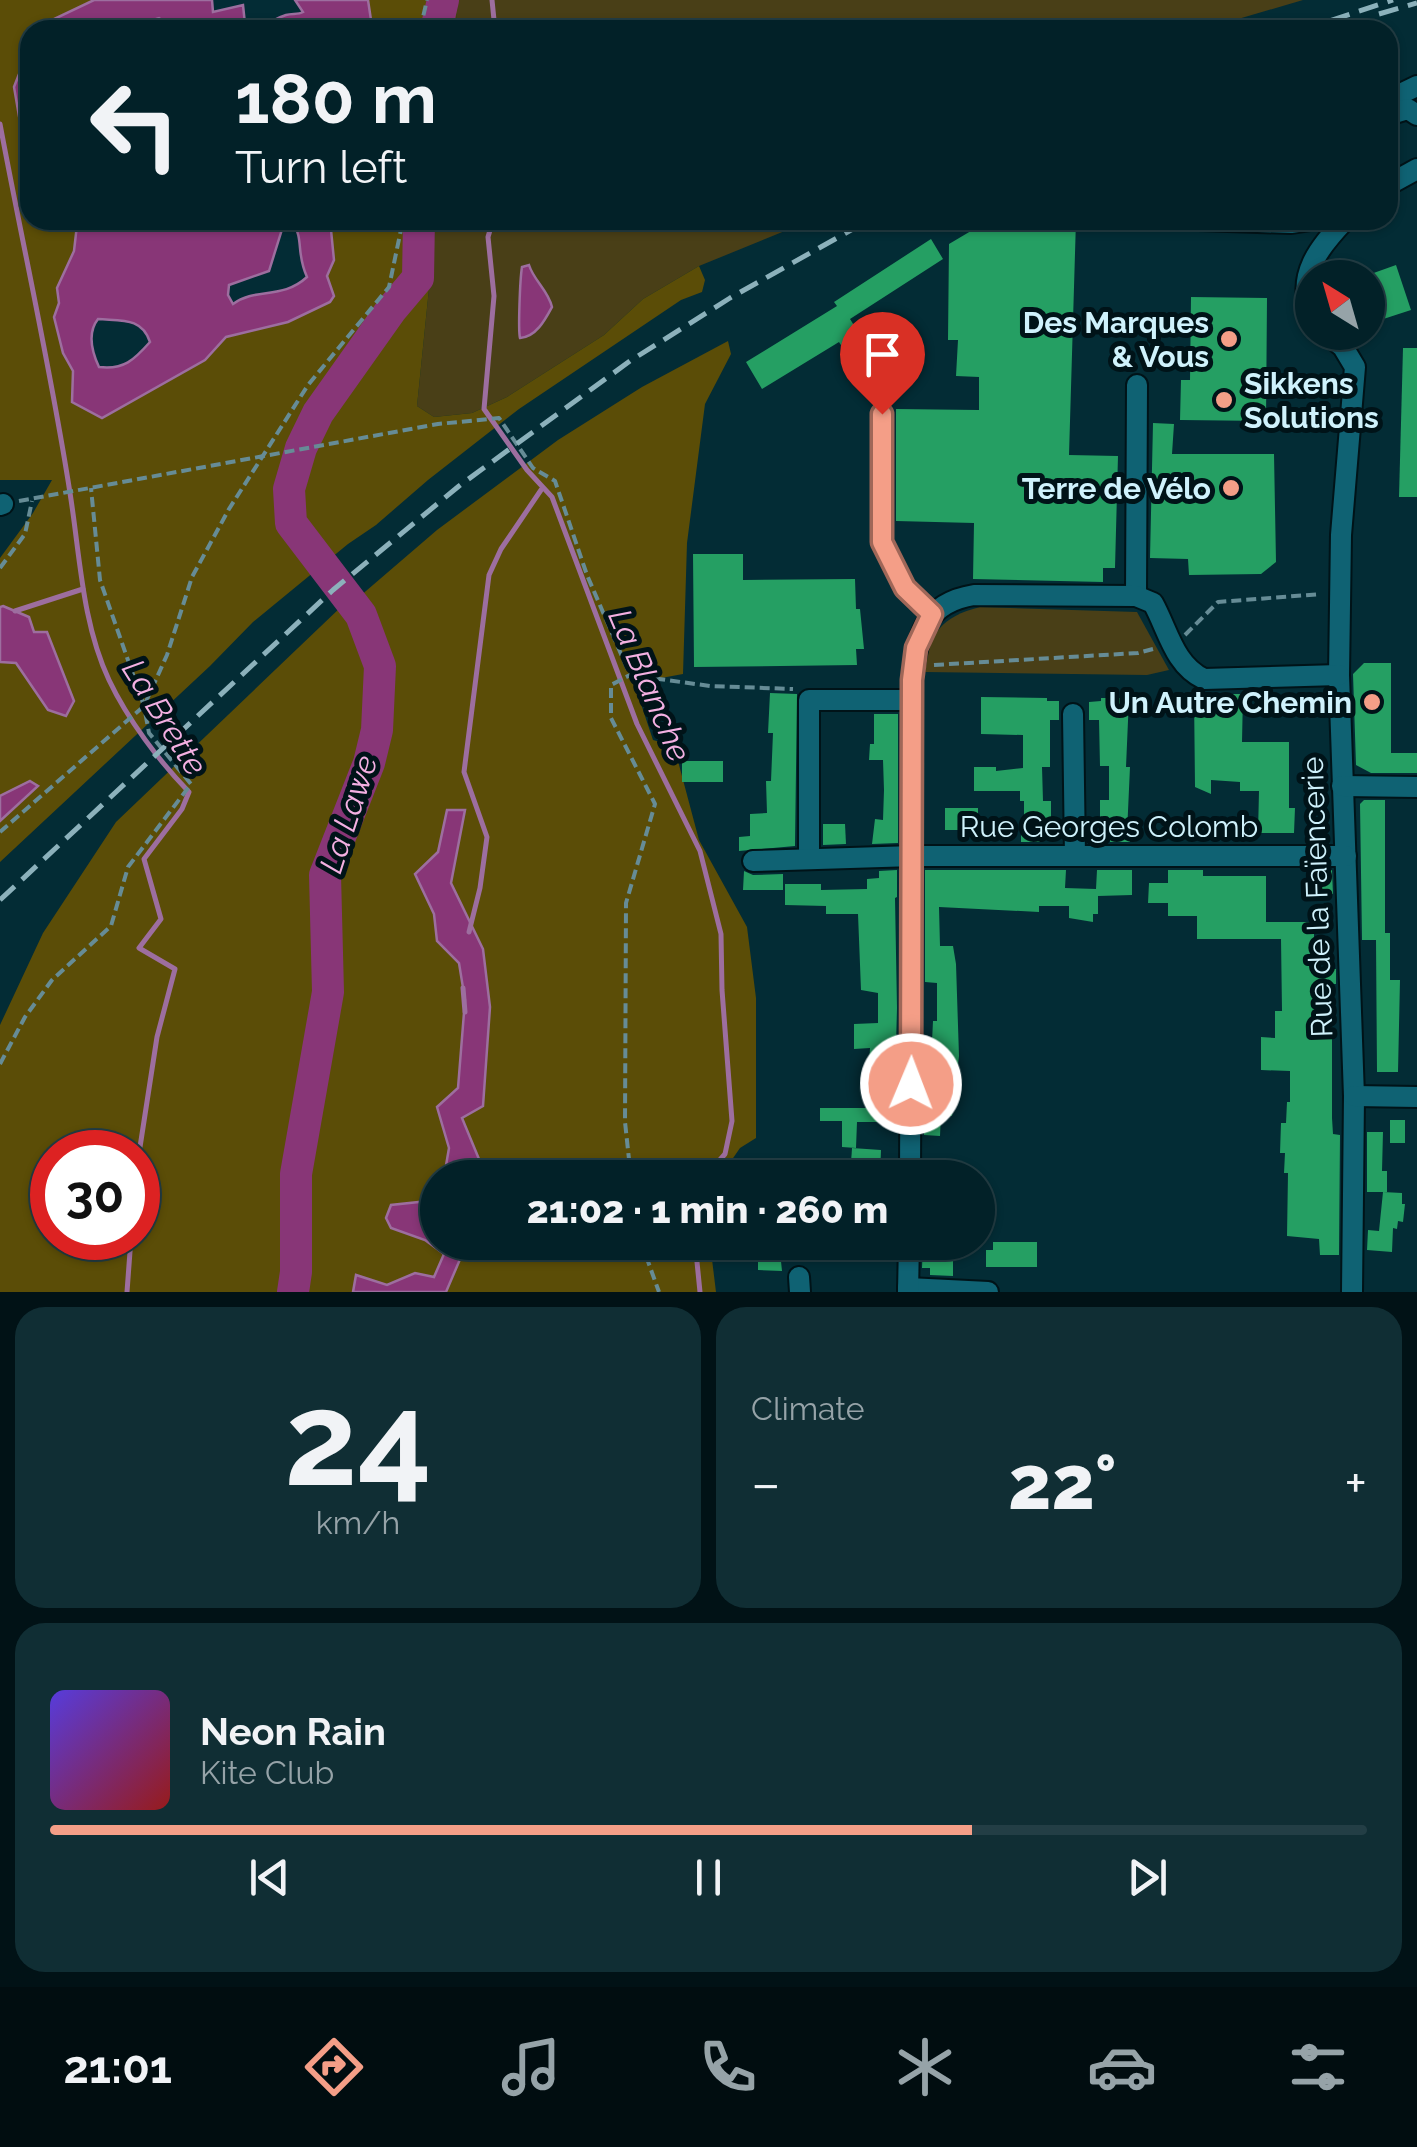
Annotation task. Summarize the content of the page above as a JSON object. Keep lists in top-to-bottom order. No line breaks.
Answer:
{"streets":{"street":["Rue Georges Colomb","Rue de la Faïencerie"]},"crossings":[["Rue Georges Colomb","Rue de la Faïencerie"]],"water":["La Blanche","La Brette","La Lawe"],"places":["Des Marques & Vous","Sikkens Solutions","Terre de Vélo","Un Autre Chemin"],"north":"top left","page":{"turn":["180 m","Turn left"],"limit":"30","trip":"21:02 · 1 min · 260 m","tile":[["24","km/h"],"Climate"],"heat":["−","22°","+"],"song":["Neon Rain","Kite Club"],"tabs":"21:01"}}
